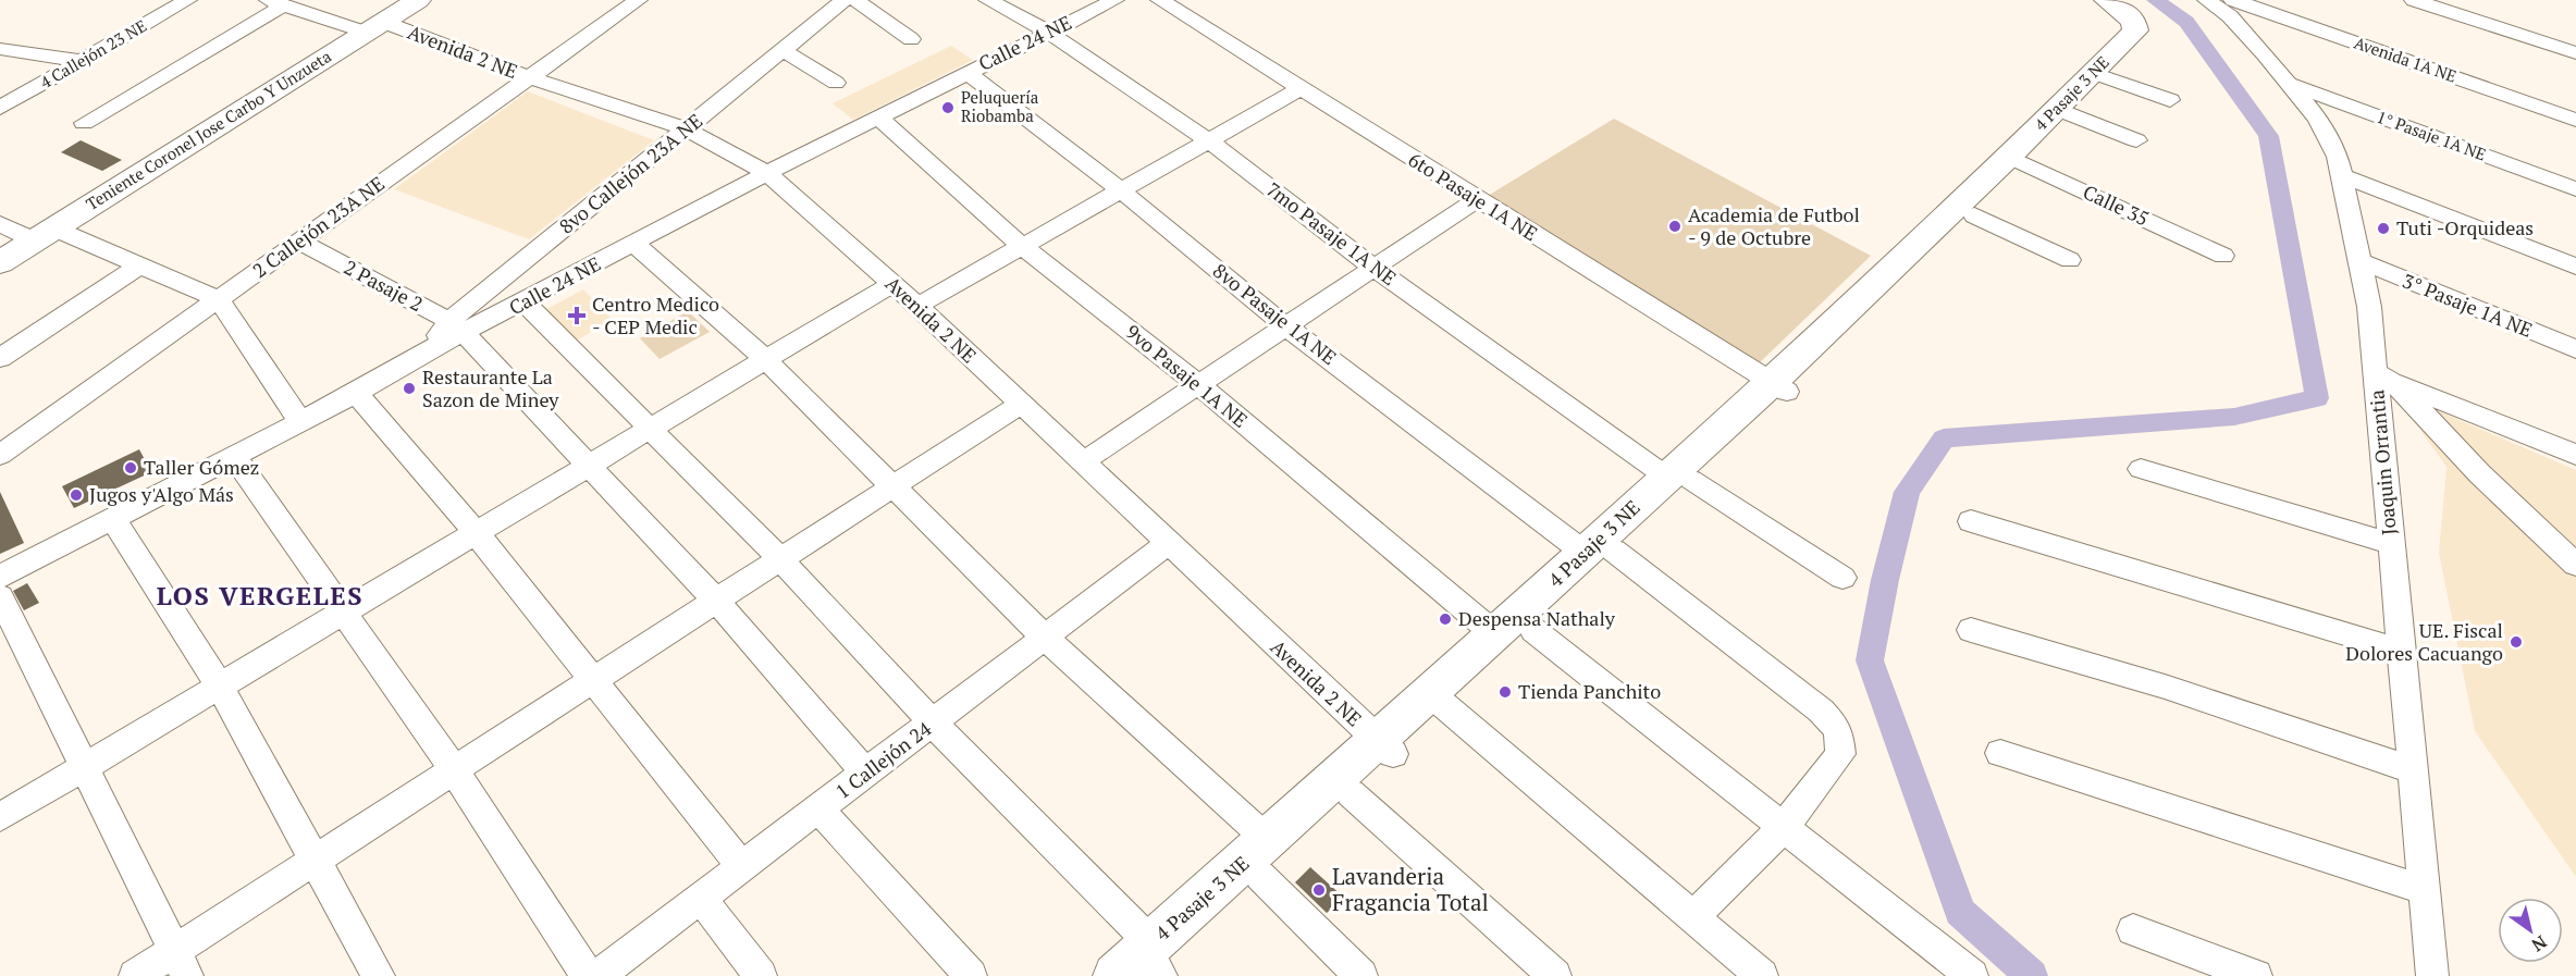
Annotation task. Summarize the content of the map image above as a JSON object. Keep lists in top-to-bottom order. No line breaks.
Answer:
{"streets":{"street":["Calle 24 NE","Avenida 2 NE","4 Callejón 23 NE","Avenida 1A NE","4 Pasaje 3 NE","Teniente Coronel Jose Carbo Y Unzueta","1° Pasaje 1A NE","8vo Callejón 23A NE","6to Pasaje 1A NE","Calle 35","2 Callejón 23A NE","7mo Pasaje 1A NE","2 Pasaje 2","3° Pasaje 1A NE","8vo Pasaje 1A NE","9vo Pasaje 1A NE","Joaquin Orrantia","1 Callejón 24"]},"crossings":[["Calle 24 NE","Avenida 2 NE"],["Calle 24 NE","8vo Callejón 23A NE"],["Calle 24 NE","7mo Pasaje 1A NE"],["Calle 24 NE","2 Pasaje 2"],["Calle 24 NE","8vo Pasaje 1A NE"],["Calle 24 NE","9vo Pasaje 1A NE"],["Avenida 2 NE","4 Pasaje 3 NE"],["Avenida 2 NE","Teniente Coronel Jose Carbo Y Unzueta"],["Avenida 2 NE","8vo Callejón 23A NE"],["Avenida 2 NE","2 Callejón 23A NE"],["Avenida 2 NE","1 Callejón 24"],["4 Pasaje 3 NE","6to Pasaje 1A NE"],["4 Pasaje 3 NE","Calle 35"],["4 Pasaje 3 NE","7mo Pasaje 1A NE"],["4 Pasaje 3 NE","8vo Pasaje 1A NE"],["4 Pasaje 3 NE","9vo Pasaje 1A NE"],["1° Pasaje 1A NE","Joaquin Orrantia"],["8vo Callejón 23A NE","2 Pasaje 2"],["2 Callejón 23A NE","2 Pasaje 2"],["2 Pasaje 2","1 Callejón 24"],["3° Pasaje 1A NE","Joaquin Orrantia"]],"districts":["LOS VERGELES"],"places":{"other":["Peluquería Riobamba","Academia de Futbol - 9 de Octubre","Tuti -Orquideas","Restaurante La Sazon de Miney","Taller Gómez","Jugos y'Algo Más","Despensa Nathaly","UE. Fiscal Dolores Cacuango","Tienda Panchito","Lavanderia Fragancia Total"],"health":["Centro Medico - CEP Medic"]},"north":"bottom right"}
